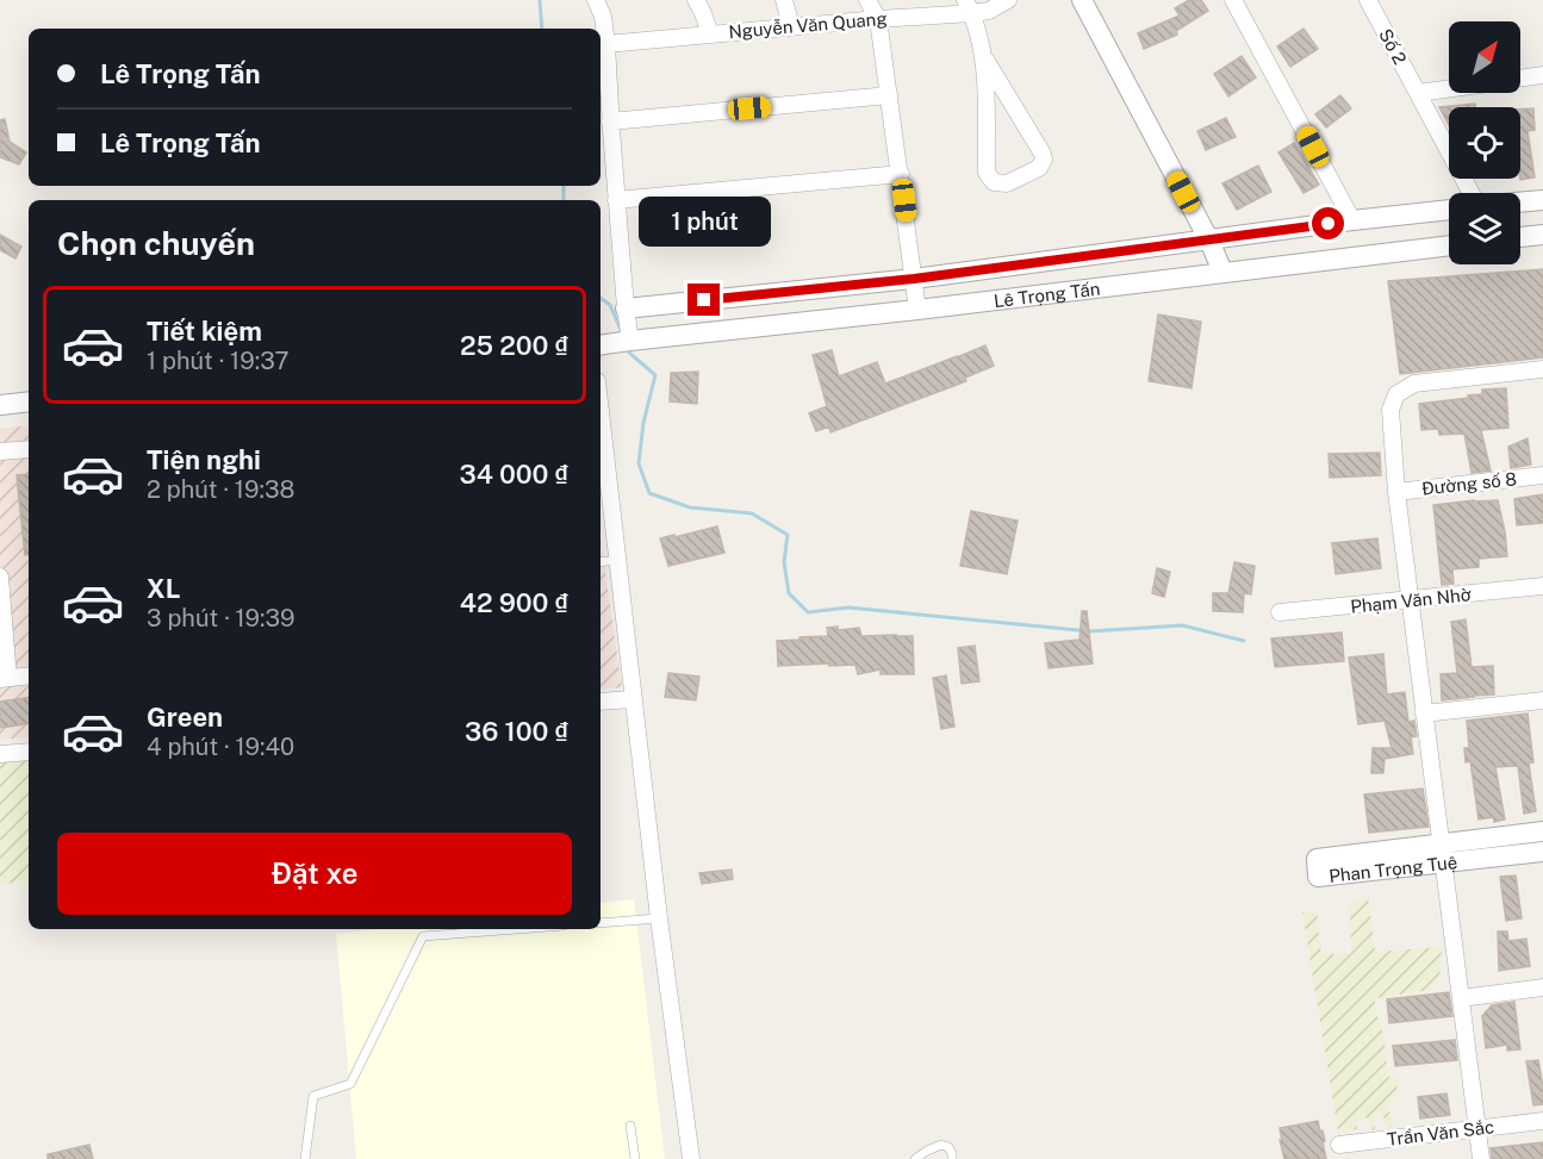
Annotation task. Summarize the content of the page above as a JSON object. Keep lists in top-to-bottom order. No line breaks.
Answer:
{"streets":{"street":["Nguyễn Văn Quang","Số 2","Lê Trọng Tấn","Đường số 8","Phạm Văn Nhờ","Phan Trọng Tuệ","Trần Văn Sắc"]},"north":"top right","page":{"banner":["Lê Trọng Tấn","Lê Trọng Tấn"],"bubble":"1 phút","heading":"Chọn chuyến","list":[{"name":"Tiết kiệm","note":"1 phút · 19:37","value":"25 200 ₫"},{"name":"Tiện nghi","note":"2 phút · 19:38","value":"34 000 ₫"},{"name":"XL","note":"3 phút · 19:39","value":"42 900 ₫"},{"name":"Green","note":"4 phút · 19:40","value":"36 100 ₫"}],"buttons":"Đặt xe"}}
